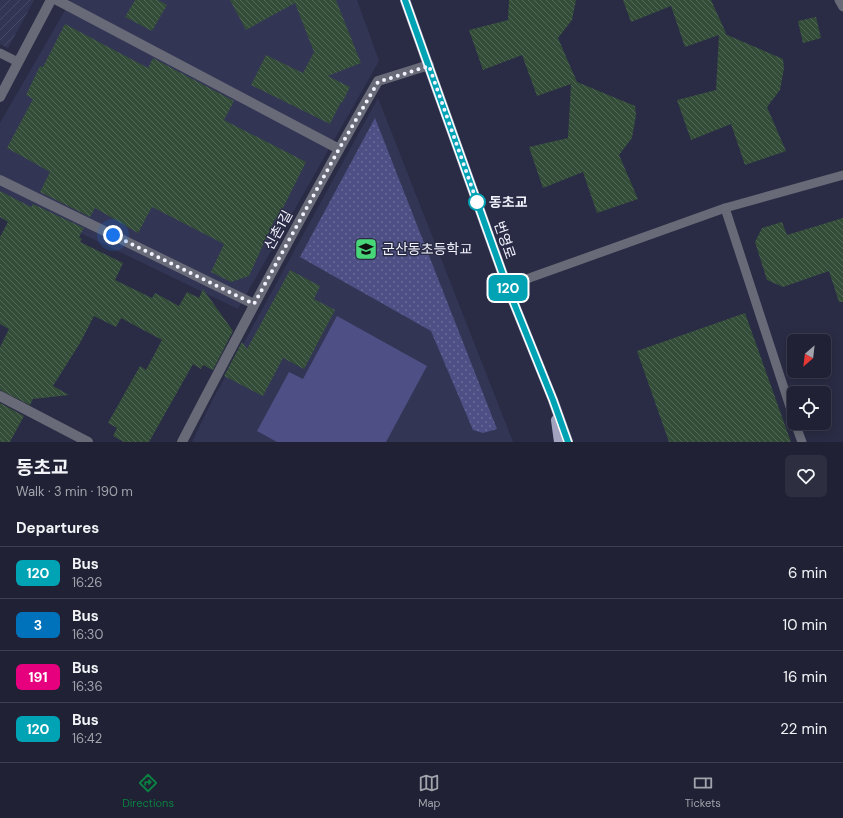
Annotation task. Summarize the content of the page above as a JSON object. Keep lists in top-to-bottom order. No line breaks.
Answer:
{"streets":{"main road":["번영로"],"street":["신촌1길"]},"crossings":[["신촌1길","번영로"]],"places":{"other":["동초교"],"school or university":["군산동초등학교"]},"lines":["bus line 120"],"north":"bottom left","page":{"on_map":"120","heading":[["동초교","Walk · 3 min · 190 m"],"Departures"],"list":[{"mark":"120","name":"Bus","note":"16:26","value":"6 min"},{"mark":"3","name":"Bus","note":"16:30","value":"10 min"},{"mark":"191","name":"Bus","note":"16:36","value":"16 min"},{"mark":"120","name":"Bus","note":"16:42","value":"22 min"}],"tabs":["Directions","Map","Tickets"]}}
